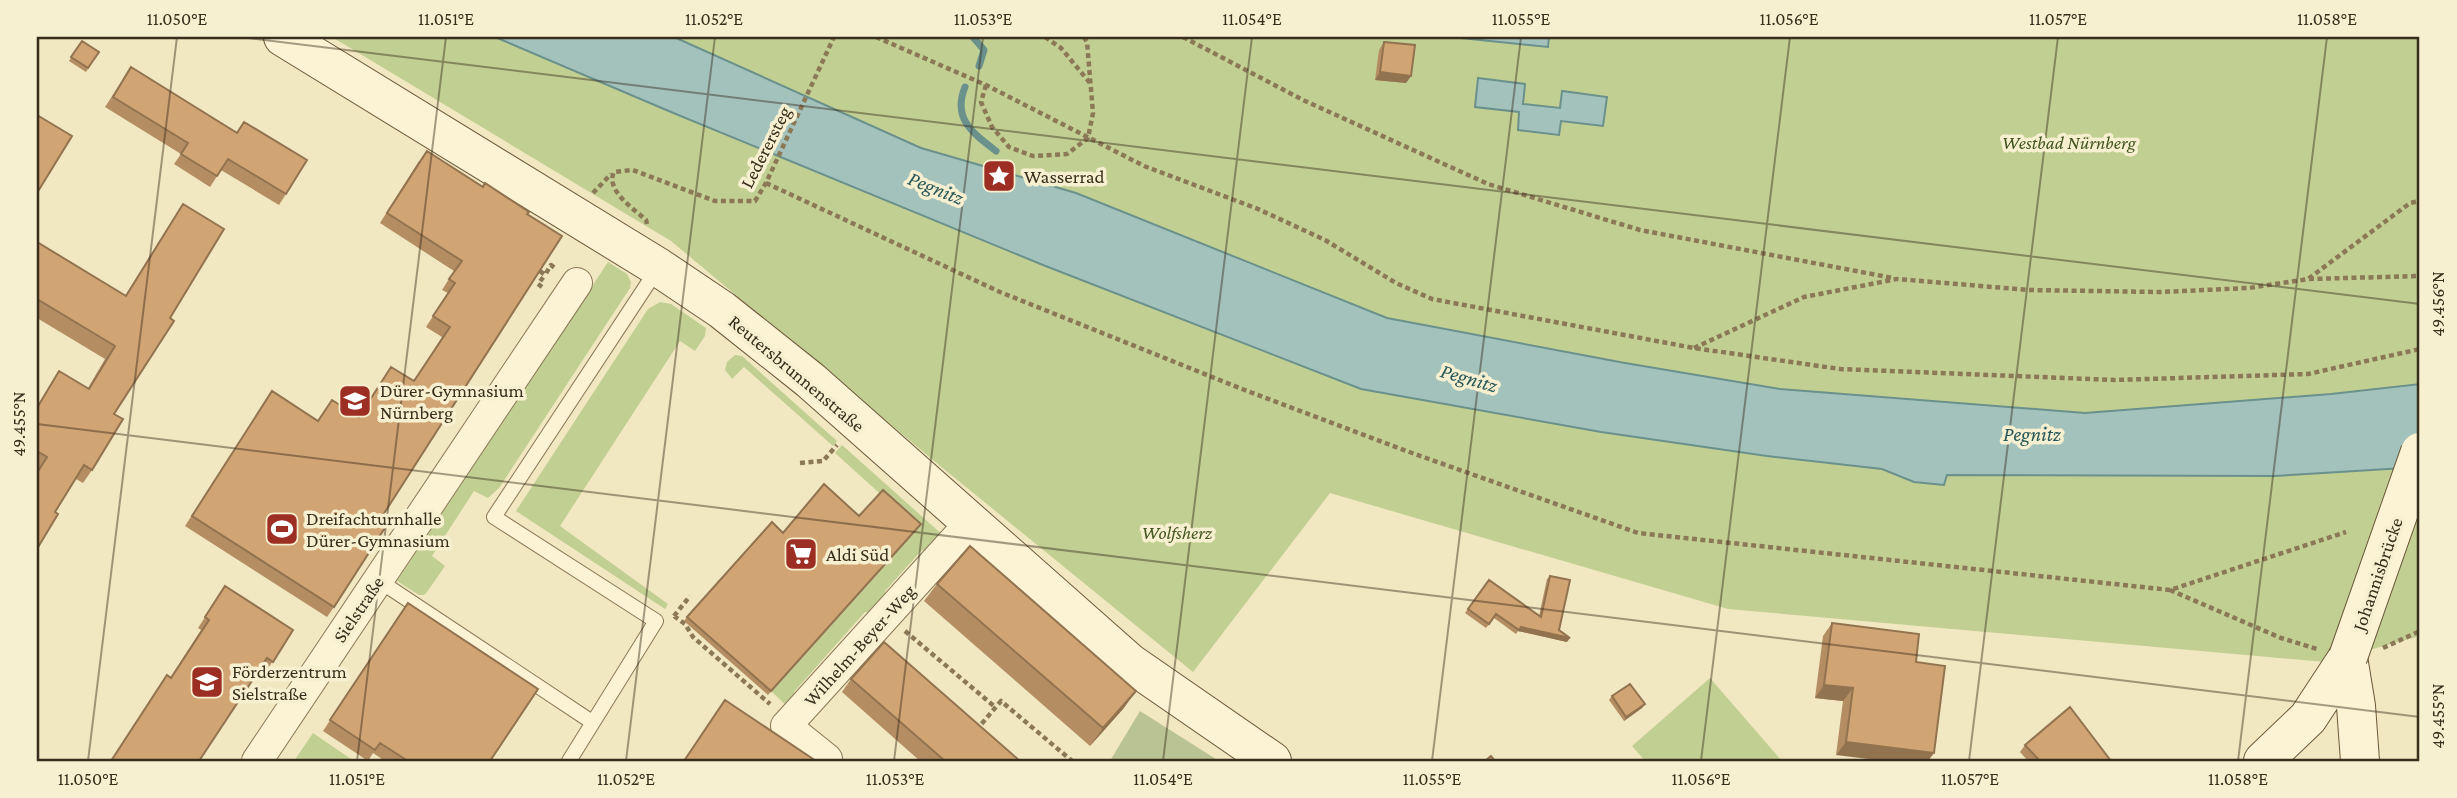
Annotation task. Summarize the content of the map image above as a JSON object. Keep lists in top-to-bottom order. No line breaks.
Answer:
{"streets":{"street":["Reutersbrunnenstraße","Johannisbrücke","Sielstraße","Wilhelm-Beyer-Weg"],"path":["Lederersteg"]},"crossings":[["Reutersbrunnenstraße","Wilhelm-Beyer-Weg"]],"water":["Pegnitz"],"parks":["Westbad Nürnberg","Wolfsherz"],"places":{"place":["Wasserrad"],"school or university":["Dürer-Gymnasium Nürnberg","Förderzentrum Sielstraße"],"sports":["Dreifachturnhalle Dürer-Gymnasium"],"supermarket":["Aldi Süd"]},"coordinates":["11.050°E","11.051°E","11.052°E","11.053°E","11.054°E","11.055°E","11.056°E","11.057°E","11.058°E","49.456°N","49.455°N"]}
